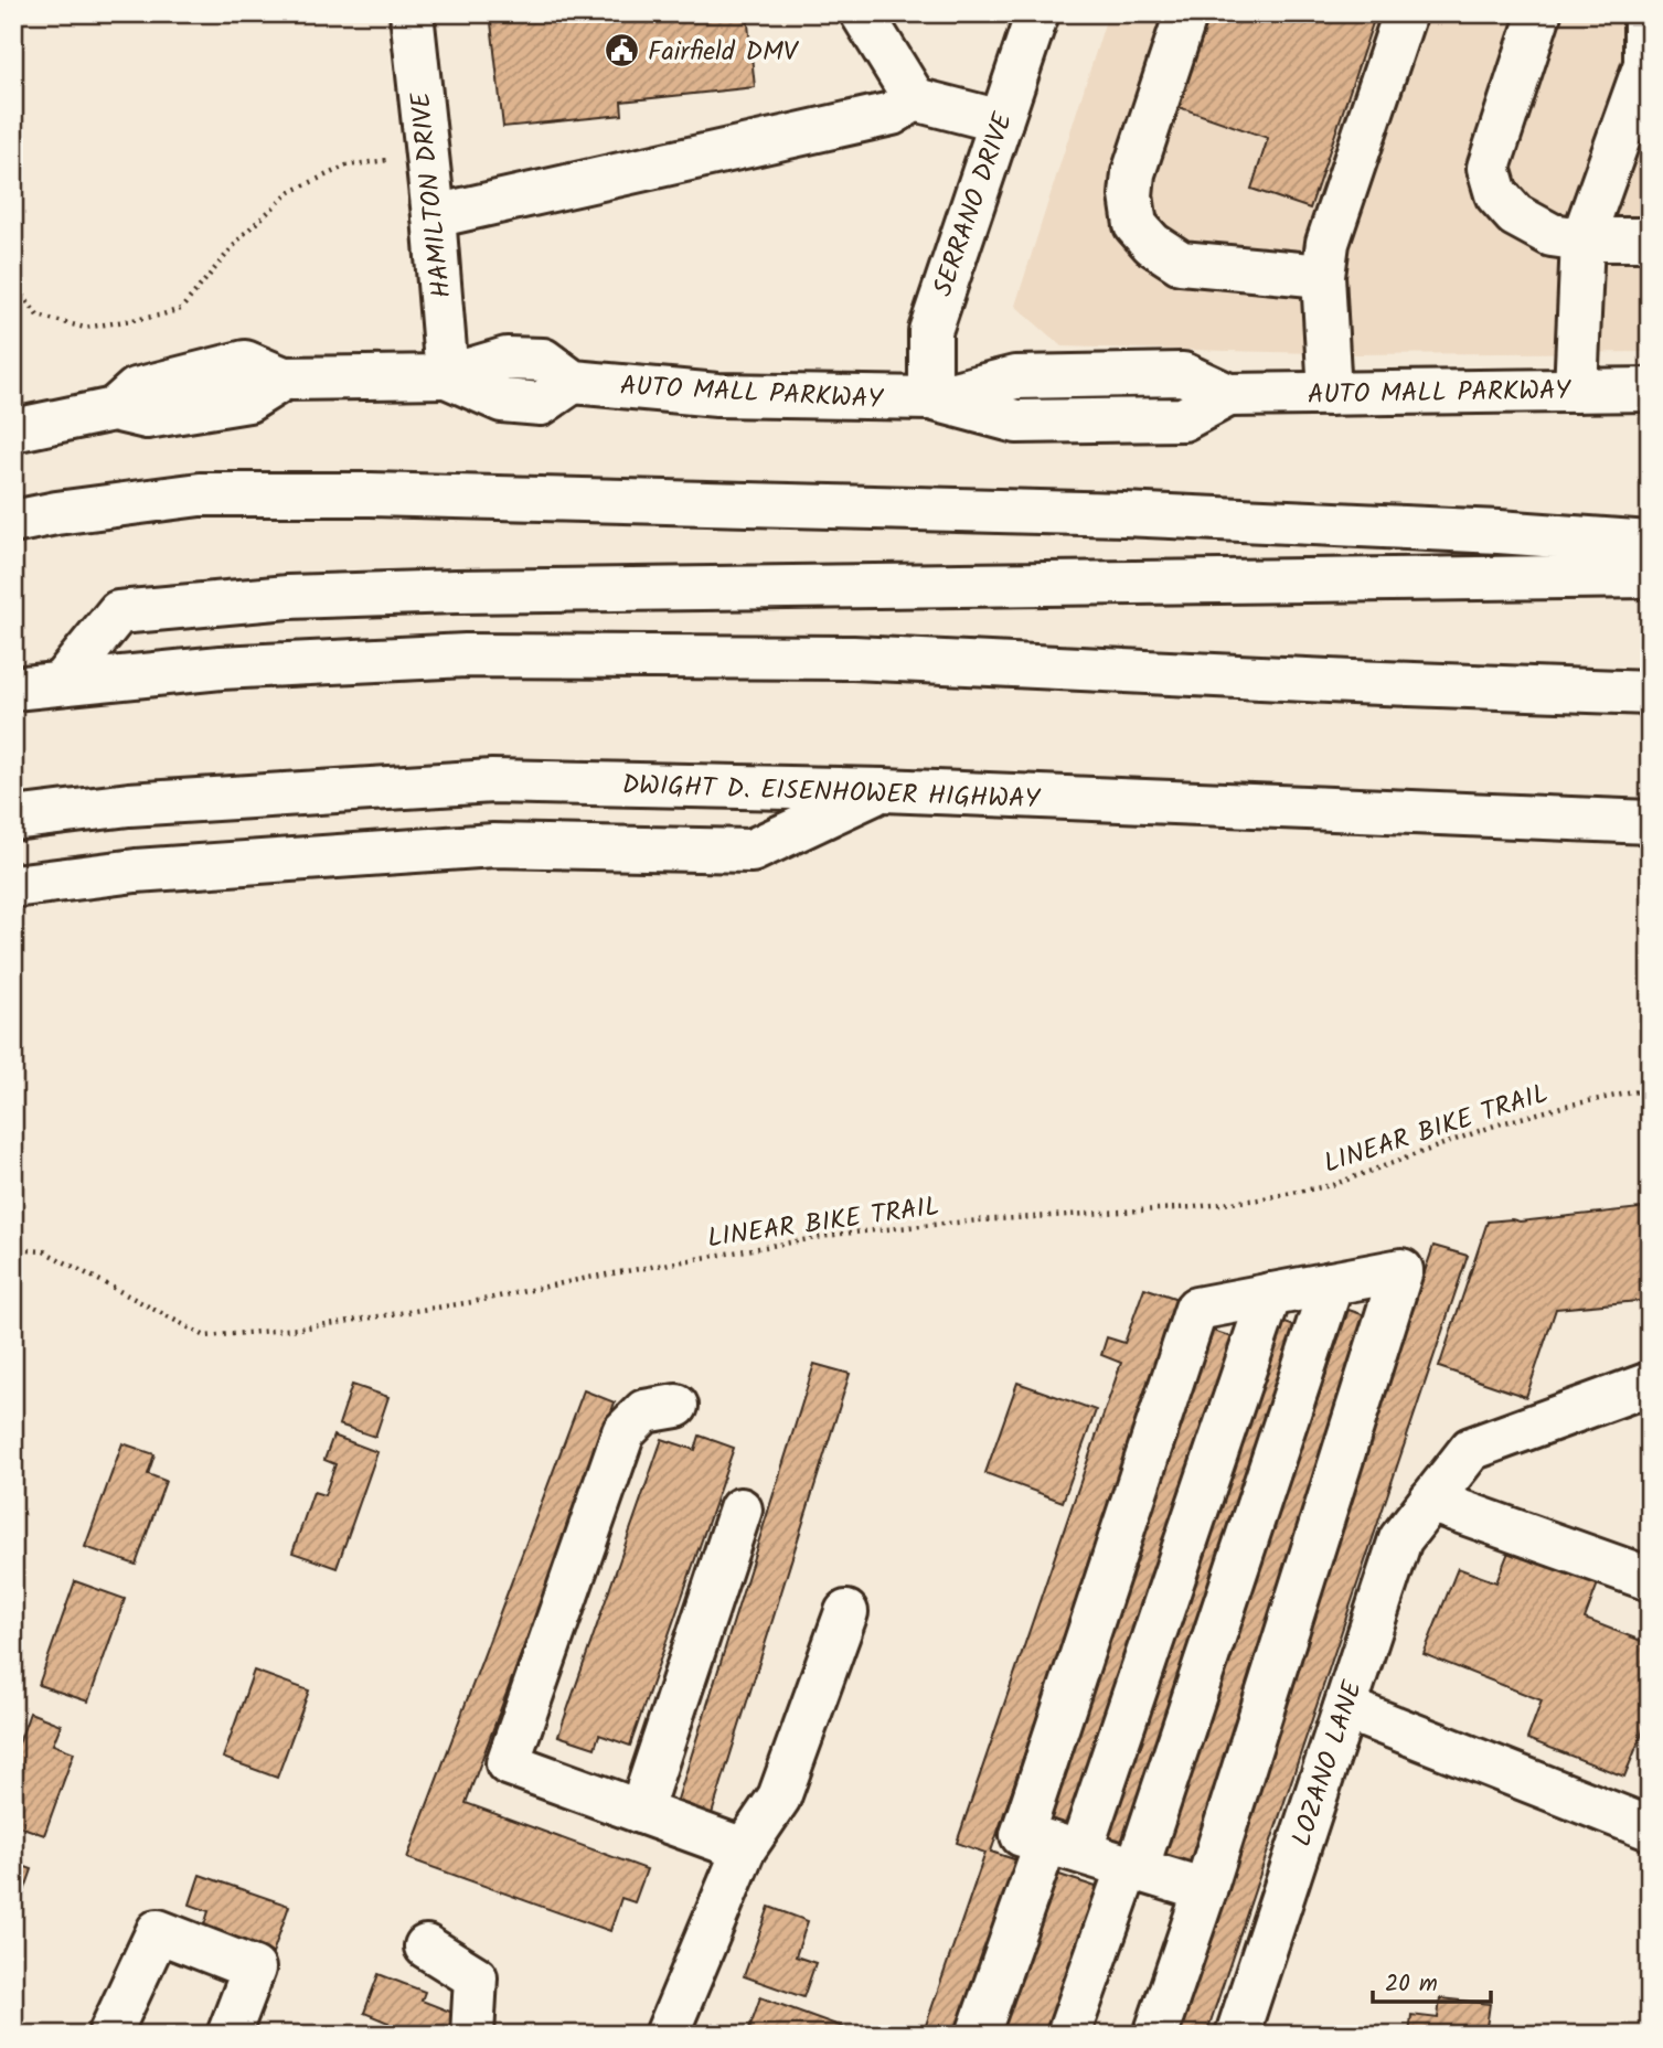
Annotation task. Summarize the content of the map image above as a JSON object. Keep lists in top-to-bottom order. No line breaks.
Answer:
{"streets":{"main road":["HAMILTON DRIVE","SERRANO DRIVE","AUTO MALL PARKWAY","DWIGHT D. EISENHOWER HIGHWAY","LOZANO LANE"],"path":["LINEAR BIKE TRAIL"]},"crossings":[["HAMILTON DRIVE","AUTO MALL PARKWAY"],["SERRANO DRIVE","AUTO MALL PARKWAY"]],"places":{"public building":["Fairfield DMV"]},"scale_bar":"20 m"}
